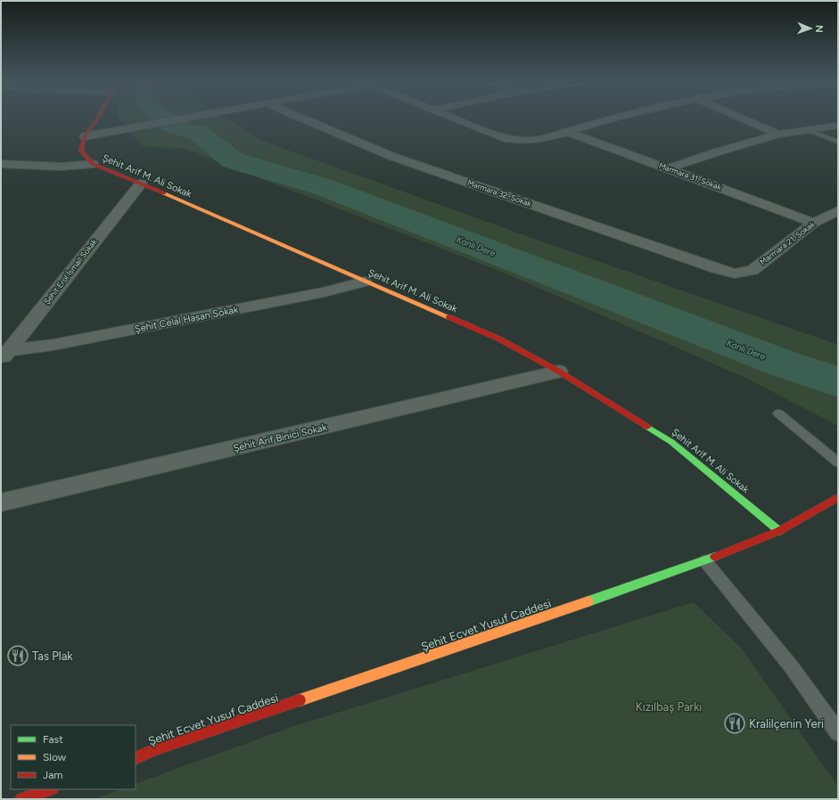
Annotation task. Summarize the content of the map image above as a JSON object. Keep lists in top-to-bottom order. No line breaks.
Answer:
{"streets":{"street":["Şehit Arif M. Ali Sokak","Marmara 31. Sokak","Marmara 32. Sokak","Marmara 21. Sokak","Şehit Erol İsmail Sokak","Şehit Celal Hasan Sokak","Şehit Arif Binici Sokak","Şehit Ecvet Yusuf Caddesi"]},"crossings":[["Şehit Arif M. Ali Sokak","Şehit Erol İsmail Sokak"],["Şehit Arif M. Ali Sokak","Şehit Celal Hasan Sokak"],["Şehit Arif M. Ali Sokak","Şehit Arif Binici Sokak"],["Şehit Arif M. Ali Sokak","Şehit Ecvet Yusuf Caddesi"],["Marmara 31. Sokak","Marmara 21. Sokak"],["Marmara 32. Sokak","Marmara 21. Sokak"],["Şehit Erol İsmail Sokak","Şehit Celal Hasan Sokak"]],"water":["Kanlı Dere"],"parks":["Kızılbaş Parkı"],"places":{"restaurant":["Tas Plak","Kralilçenin Yeri"]},"legend":["Fast","Slow","Jam"],"north":"right"}
